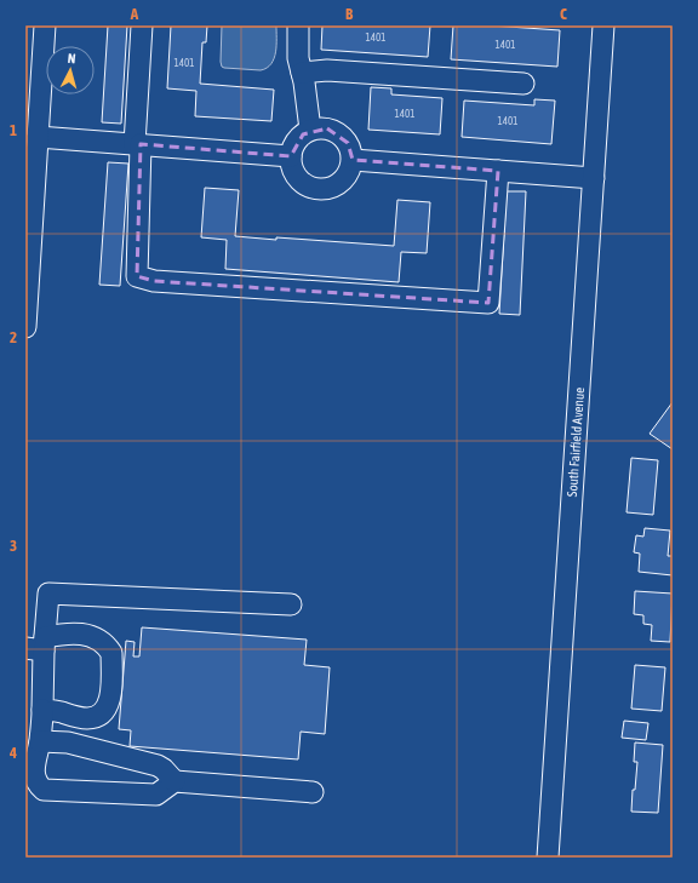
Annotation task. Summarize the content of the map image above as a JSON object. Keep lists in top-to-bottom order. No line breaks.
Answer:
{"streets":{"street":["South Fairfield Avenue"]},"house_numbers":["1401","1401","1401","1401","1401"],"north":"top","grid":{"columns":["A","B","C"],"rows":["1","2","3","4"]}}
